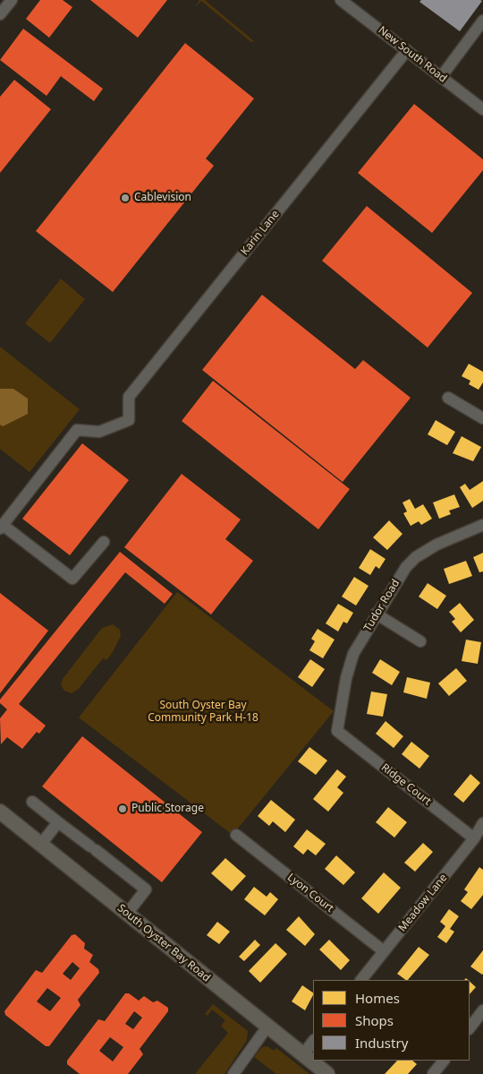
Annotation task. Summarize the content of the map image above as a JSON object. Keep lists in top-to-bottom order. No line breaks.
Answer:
{"streets":{"main road":["South Oyster Bay Road"],"street":["New South Road","Karin Lane","Tudor Road","Ridge Court","Lyon Court","Meadow Lane"]},"crossings":[["New South Road","Karin Lane"],["Tudor Road","Ridge Court"],["Ridge Court","Meadow Lane"],["Lyon Court","Meadow Lane"]],"parks":["South Oyster Bay Community Park H-18"],"places":["Cablevision","Public Storage"],"legend":["Homes","Shops","Industry"]}
